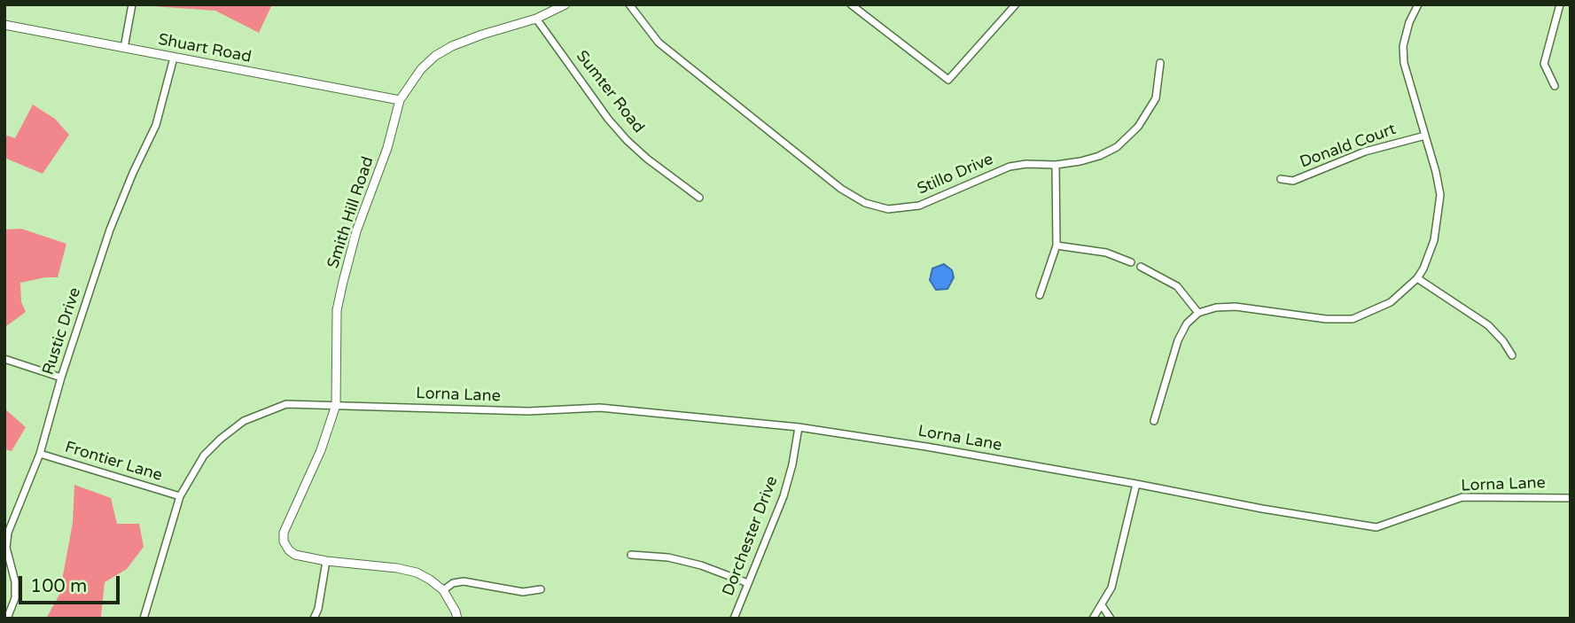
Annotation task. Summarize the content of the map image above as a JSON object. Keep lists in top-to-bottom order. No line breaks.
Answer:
{"streets":{"street":["Shuart Road","Sumter Road","Donald Court","Stillo Drive","Smith Hill Road","Rustic Drive","Lorna Lane","Frontier Lane","Dorchester Drive"]},"crossings":[["Shuart Road","Smith Hill Road"],["Shuart Road","Rustic Drive"],["Sumter Road","Smith Hill Road"],["Smith Hill Road","Lorna Lane"],["Rustic Drive","Frontier Lane"],["Lorna Lane","Frontier Lane"],["Lorna Lane","Dorchester Drive"]],"scale_bar":"100 m"}
